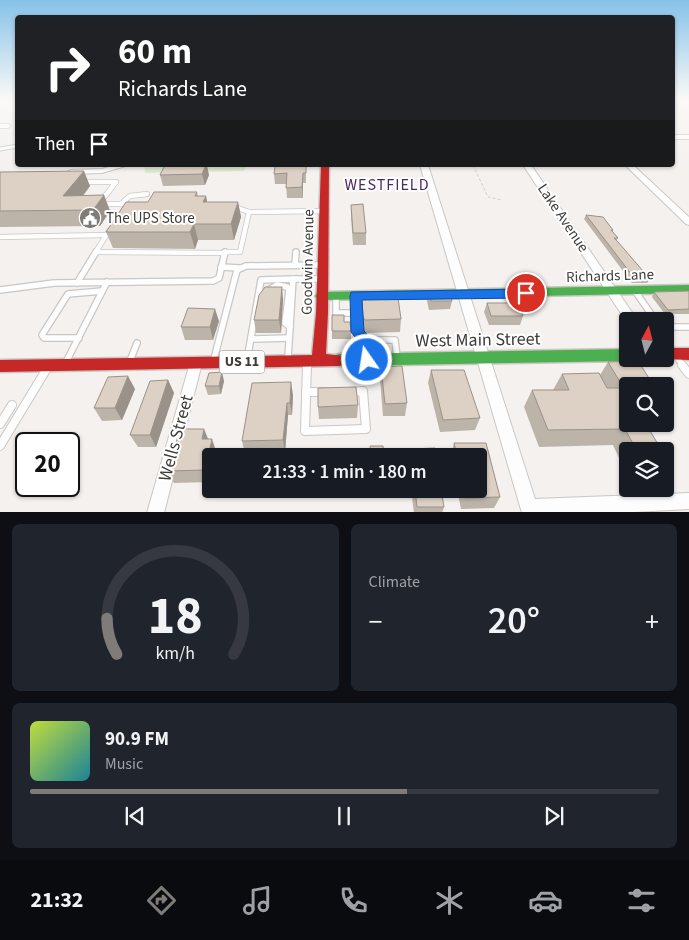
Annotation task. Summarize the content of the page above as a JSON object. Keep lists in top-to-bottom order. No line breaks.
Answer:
{"streets":{"street":["Lake Avenue","Goodwin Avenue","Richards Lane","West Main Street","US 11","Wells Street"]},"crossings":[["Lake Avenue","Richards Lane"],["Goodwin Avenue","Richards Lane"],["Goodwin Avenue","West Main Street"],["West Main Street","Wells Street"]],"districts":["WESTFIELD"],"places":{"public building":["The UPS Store"]},"north":"top","page":{"turn":["60 m","Richards Lane"],"then":"Then","limit":"20","trip":"21:33 · 1 min · 180 m","tile":"Climate","heat":["−","20°","+"],"song":["90.9 FM","Music"],"tabs":"21:32","gauge":["18","km/h"]}}
